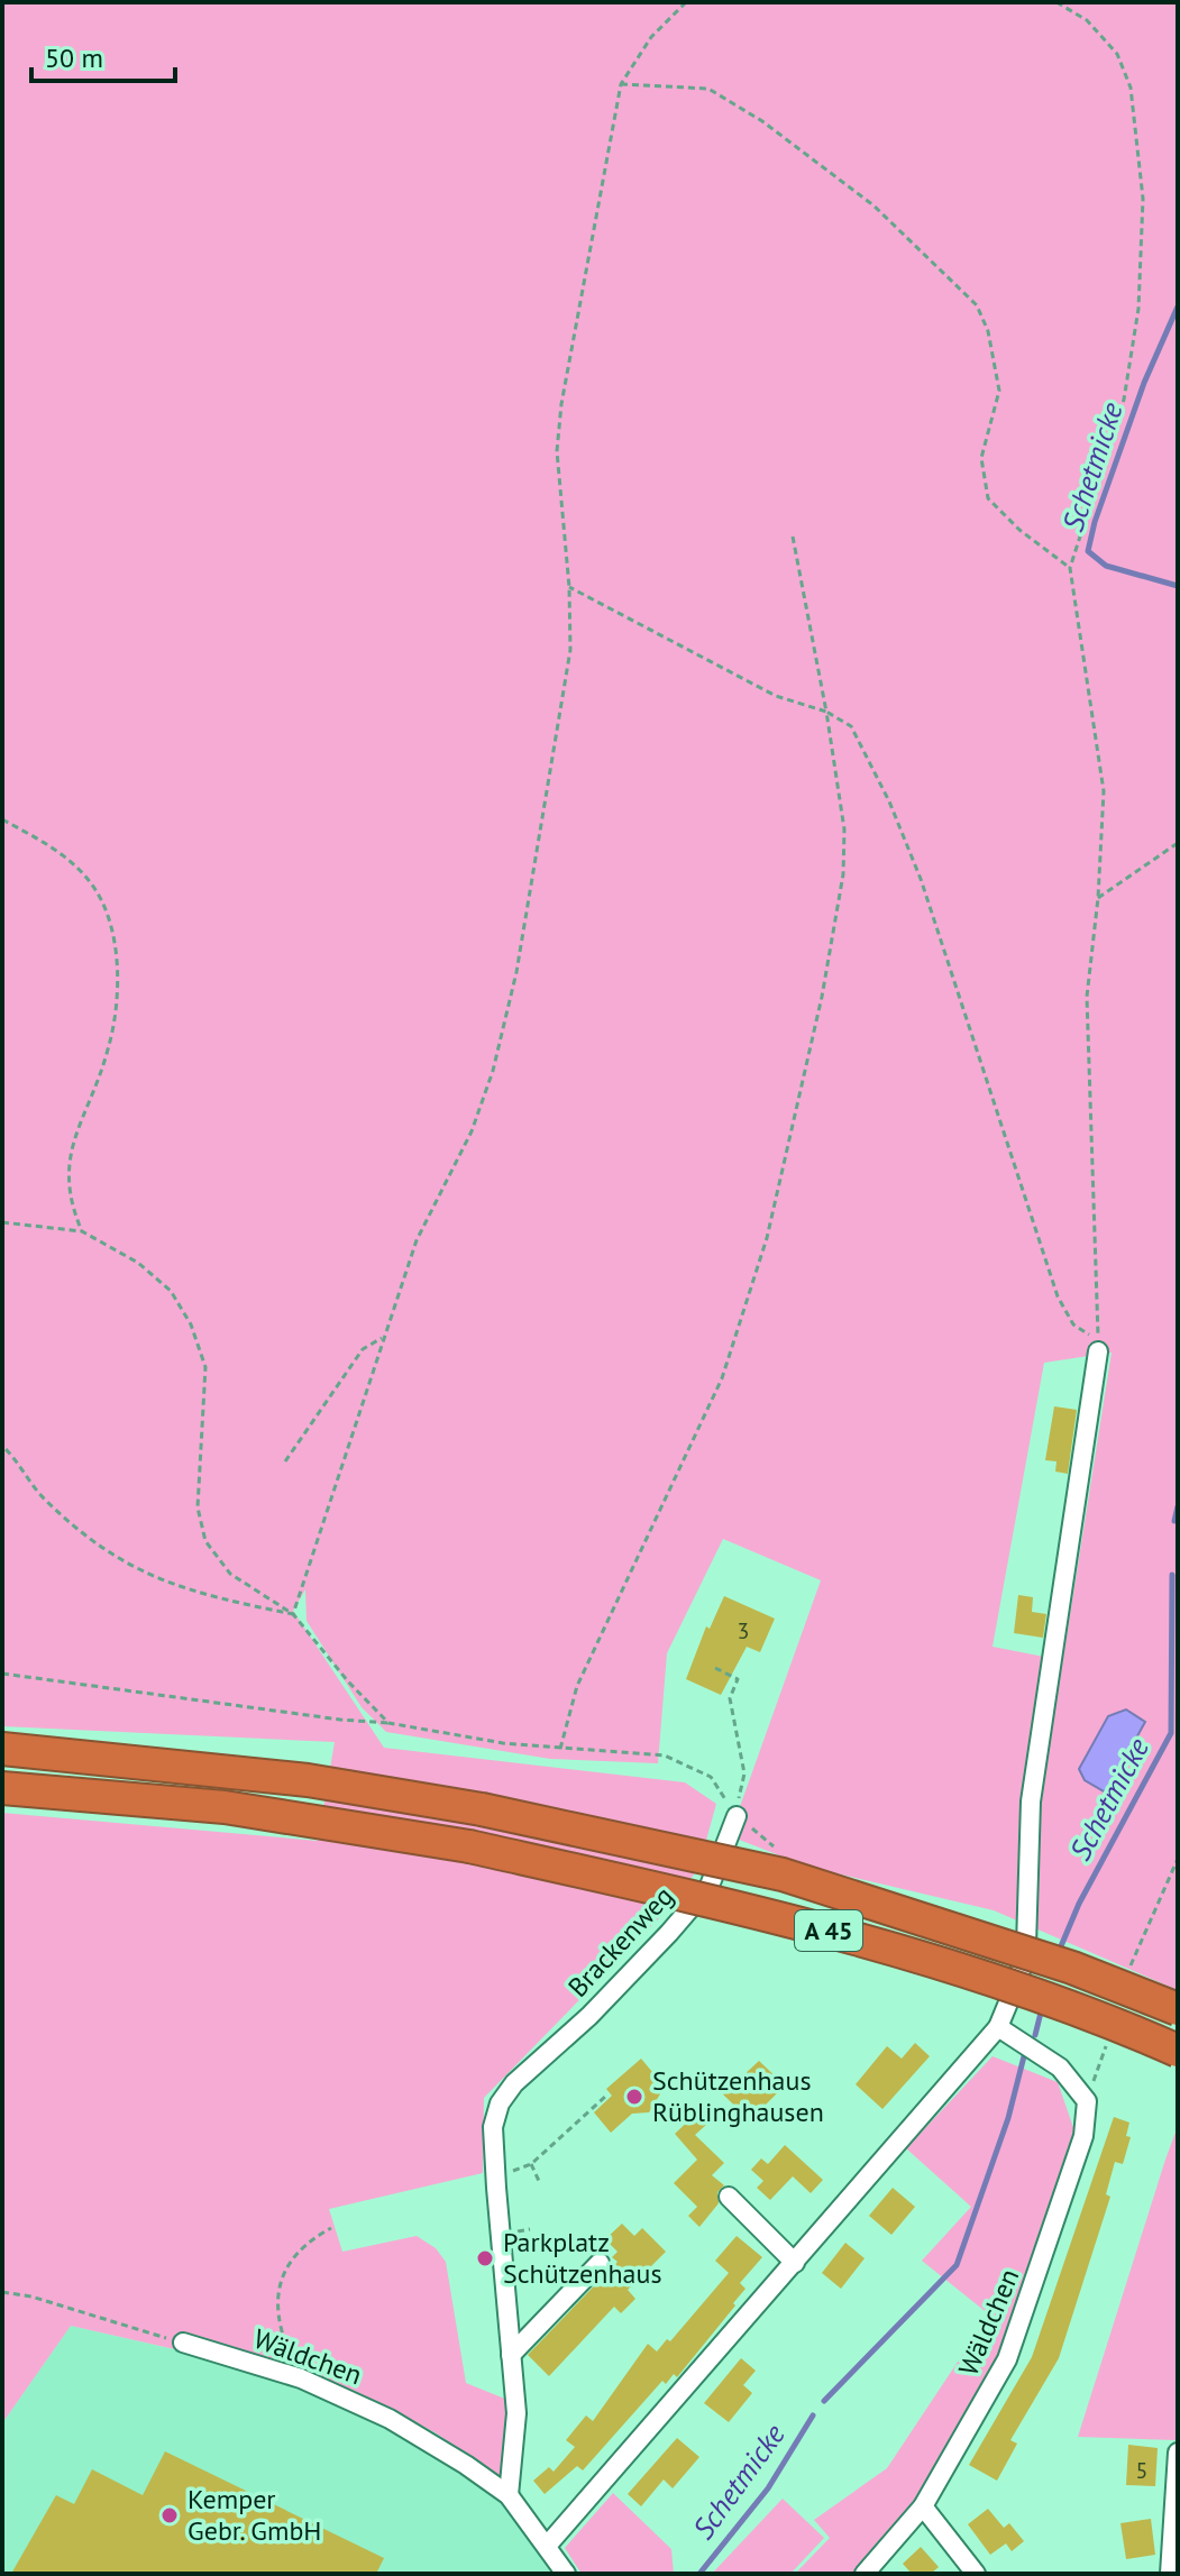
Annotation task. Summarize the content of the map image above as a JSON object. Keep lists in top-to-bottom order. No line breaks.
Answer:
{"streets":{"highway":["A 45"],"street":["Brackenweg","Wäldchen"]},"water":["Schetmicke"],"places":["Schützenhaus Rüblinghausen","Parkplatz Schützenhaus","Kemper Gebr. GmbH"],"house_numbers":["3","5"],"scale_bar":"50 m"}
